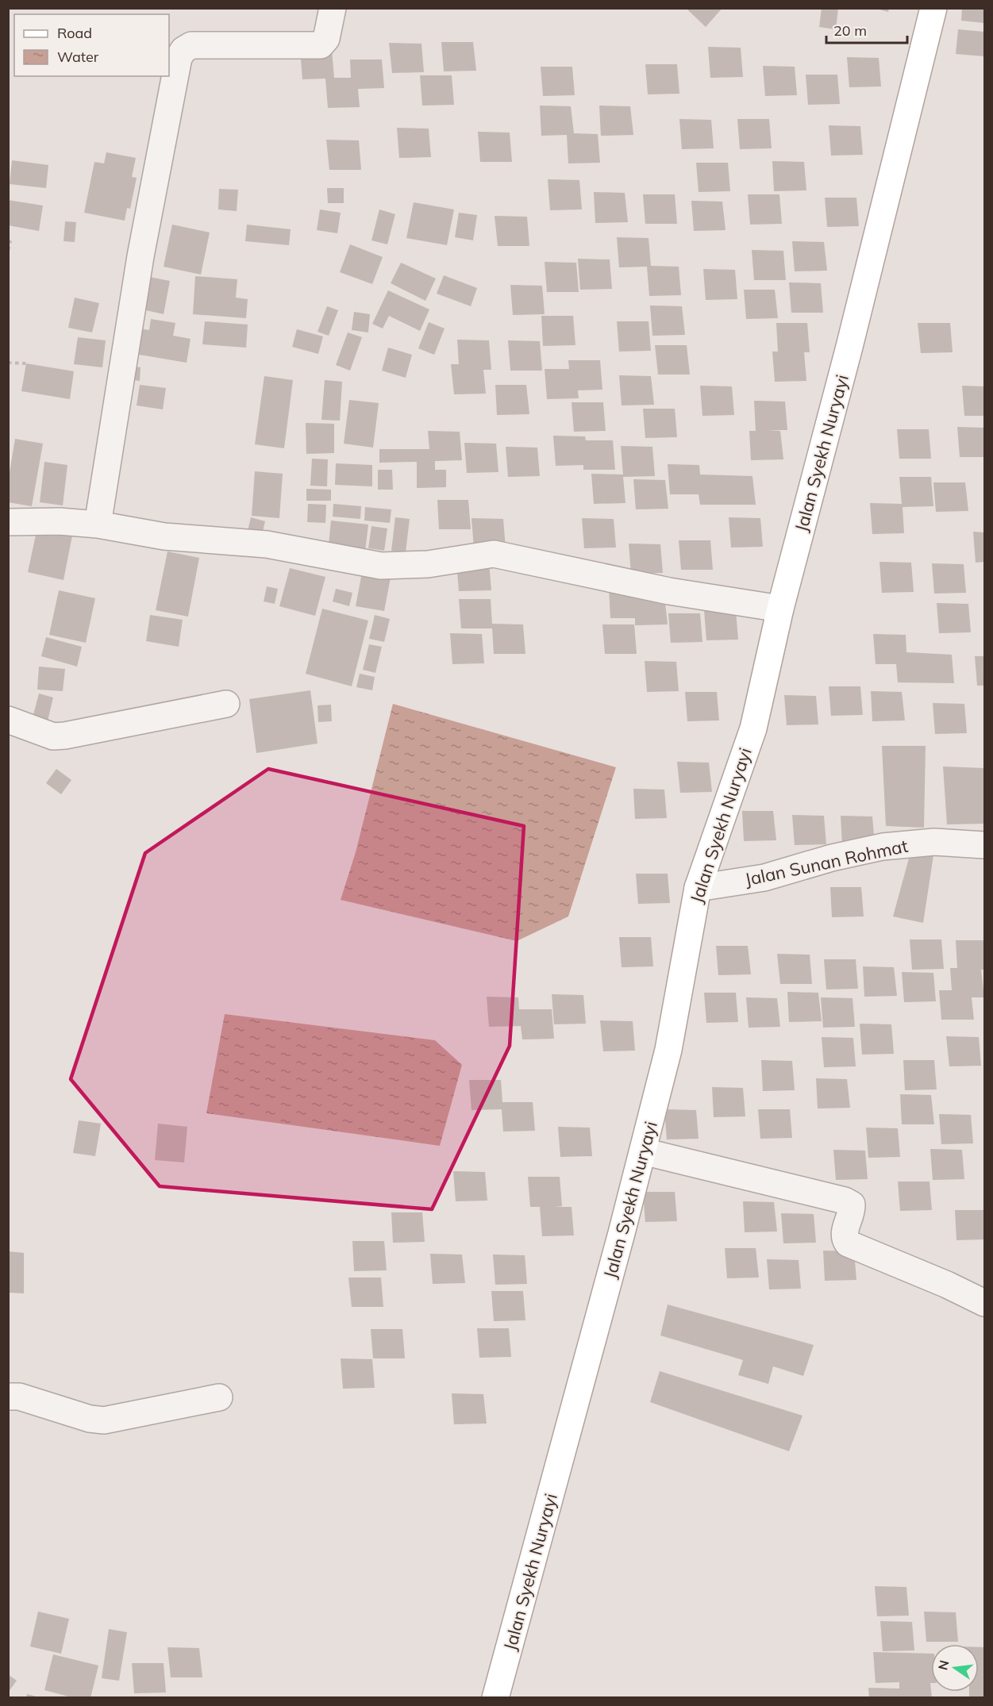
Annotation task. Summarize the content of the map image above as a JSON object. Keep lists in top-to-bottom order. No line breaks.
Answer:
{"streets":{"main road":["Jalan Syekh Nuryayi"],"street":["Jalan Sunan Rohmat"]},"crossings":[["Jalan Syekh Nuryayi","Jalan Sunan Rohmat"]],"legend":["Road","Water"],"scale_bar":"20 m","north":"left"}
